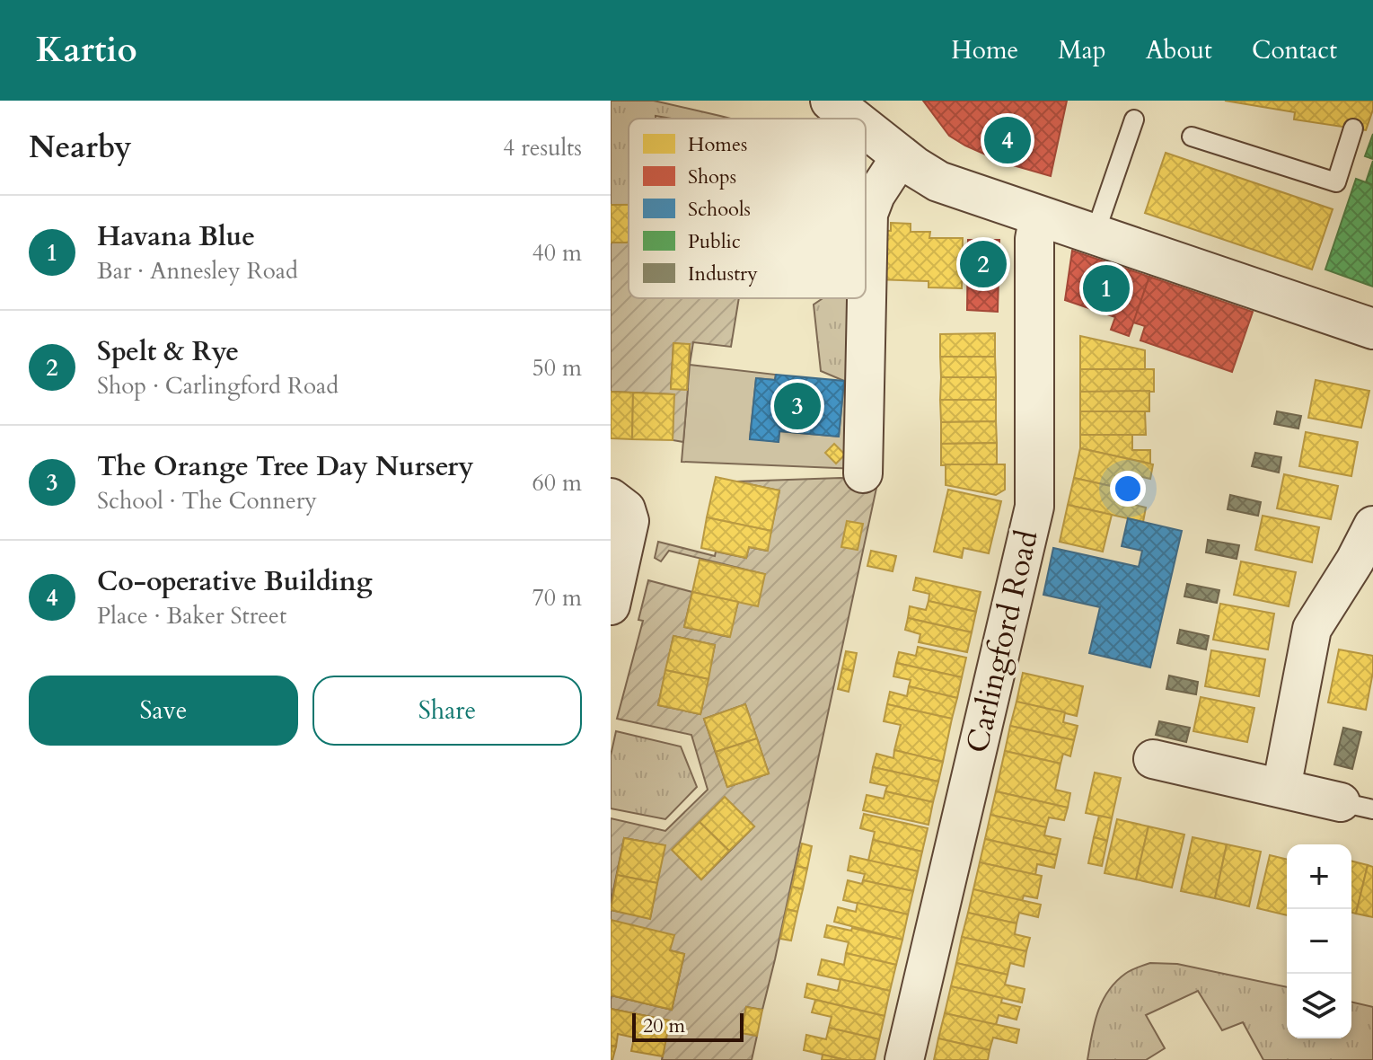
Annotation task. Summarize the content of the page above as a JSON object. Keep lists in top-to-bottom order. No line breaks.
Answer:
{"streets":{"street":["Carlingford Road"]},"legend":["Homes","Shops","Schools","Public","Industry"],"scale_bar":"20 m","page":{"header":"Kartio","nav":["Home","Map","About","Contact"],"heading":["Nearby","4 results"],"pins":["4","2","1","3"],"list":[{"mark":"1","name":"Havana Blue","note":"Bar · Annesley Road","value":"40 m"},{"mark":"2","name":"Spelt & Rye","note":"Shop · Carlingford Road","value":"50 m"},{"mark":"3","name":"The Orange Tree Day Nursery","note":"School · The Connery","value":"60 m"},{"mark":"4","name":"Co-operative Building","note":"Place · Baker Street","value":"70 m"}],"buttons":["Save","Share"],"map_buttons":["+","−"],"scale":"20 m"}}
